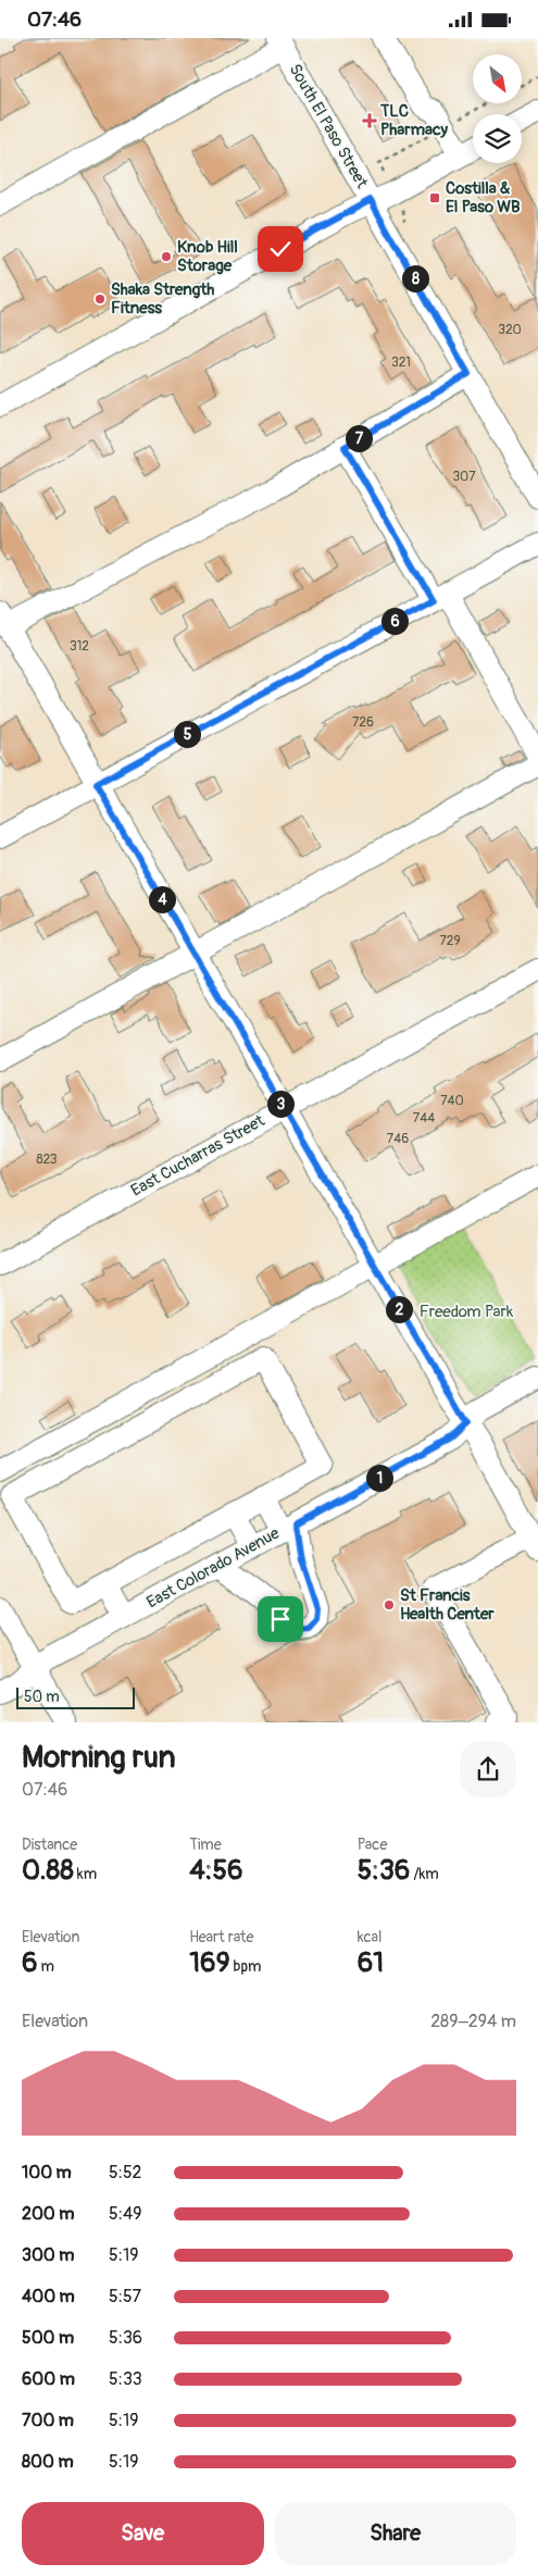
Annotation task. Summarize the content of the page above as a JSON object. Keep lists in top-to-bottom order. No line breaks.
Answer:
{"streets":{"street":["South El Paso Street","East Cucharras Street","East Colorado Avenue"]},"parks":["Freedom Park"],"places":{"health":["TLC Pharmacy"],"transit":["Costilla & El Paso WB"],"other":["Knob Hill Storage","Shaka Strength Fitness","St Francis Health Center"]},"house_numbers":["320","321","307","312","726","729","740","744","746","823"],"scale_bar":"50 m","north":"bottom right","page":{"status":"07:46","pins":["8","7","6","5","4","3","2","1"],"scale":"50 m","heading":["Morning run","07:46"],"stats":[["Distance","0.88 km"],["Time","4:56"],["Pace","5:36 /km"],["Elevation","6 m"],["Heart rate","169 bpm"],["kcal","61"]],"chart":["Elevation","289–294 m"],"list":[{"name":"100 m","note":"5:52"},{"name":"200 m","note":"5:49"},{"name":"300 m","note":"5:19"},{"name":"400 m","note":"5:57"},{"name":"500 m","note":"5:36"},{"name":"600 m","note":"5:33"},{"name":"700 m","note":"5:19"},{"name":"800 m","note":"5:19"}],"buttons":["Save","Share"]}}
